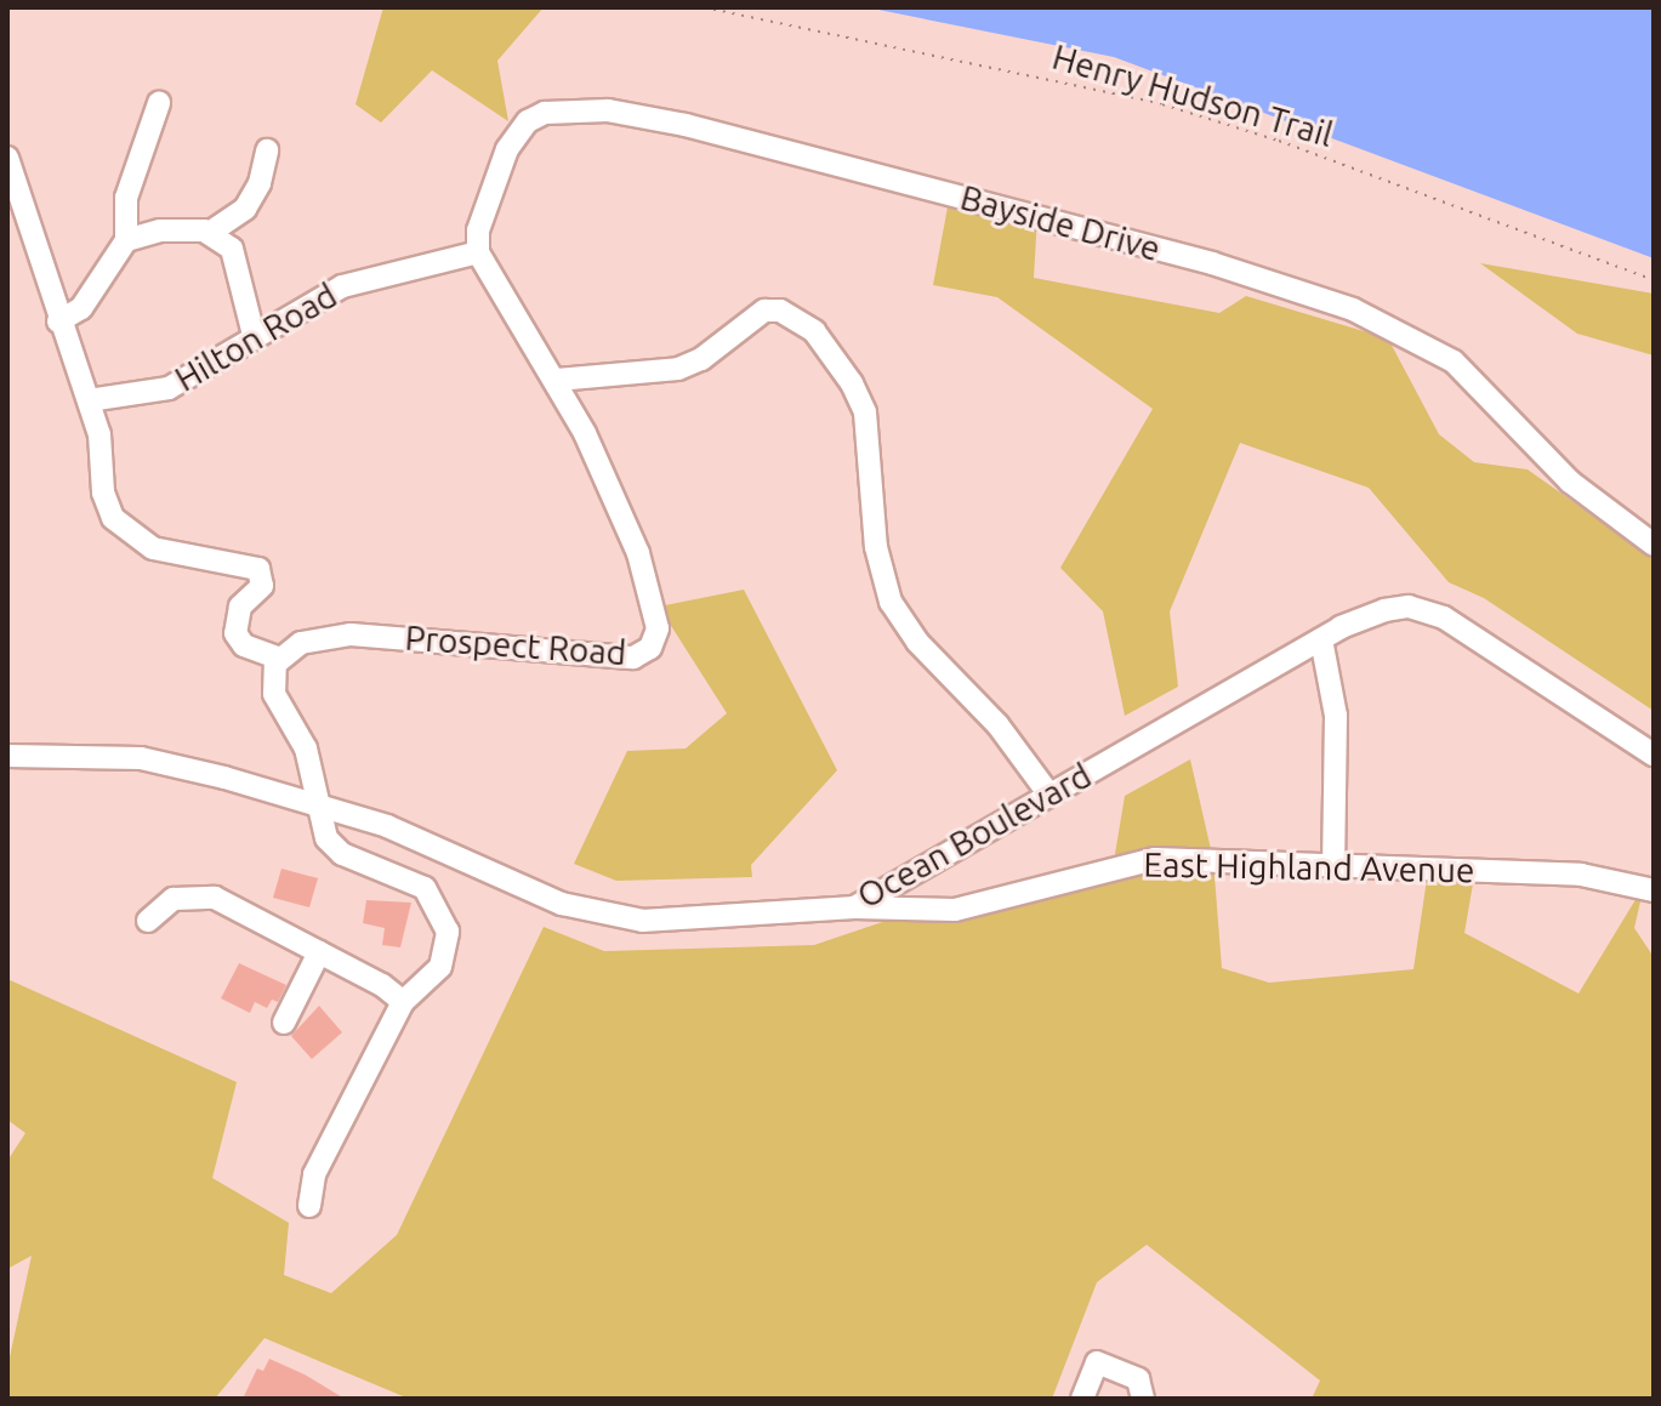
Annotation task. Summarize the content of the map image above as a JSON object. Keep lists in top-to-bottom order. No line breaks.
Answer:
{"streets":{"street":["Bayside Drive","Hilton Road","Prospect Road","Ocean Boulevard","East Highland Avenue"],"path":["Henry Hudson Trail"]},"crossings":[["Bayside Drive","Hilton Road"],["Bayside Drive","Prospect Road"],["Hilton Road","Prospect Road"],["Ocean Boulevard","East Highland Avenue"]]}
